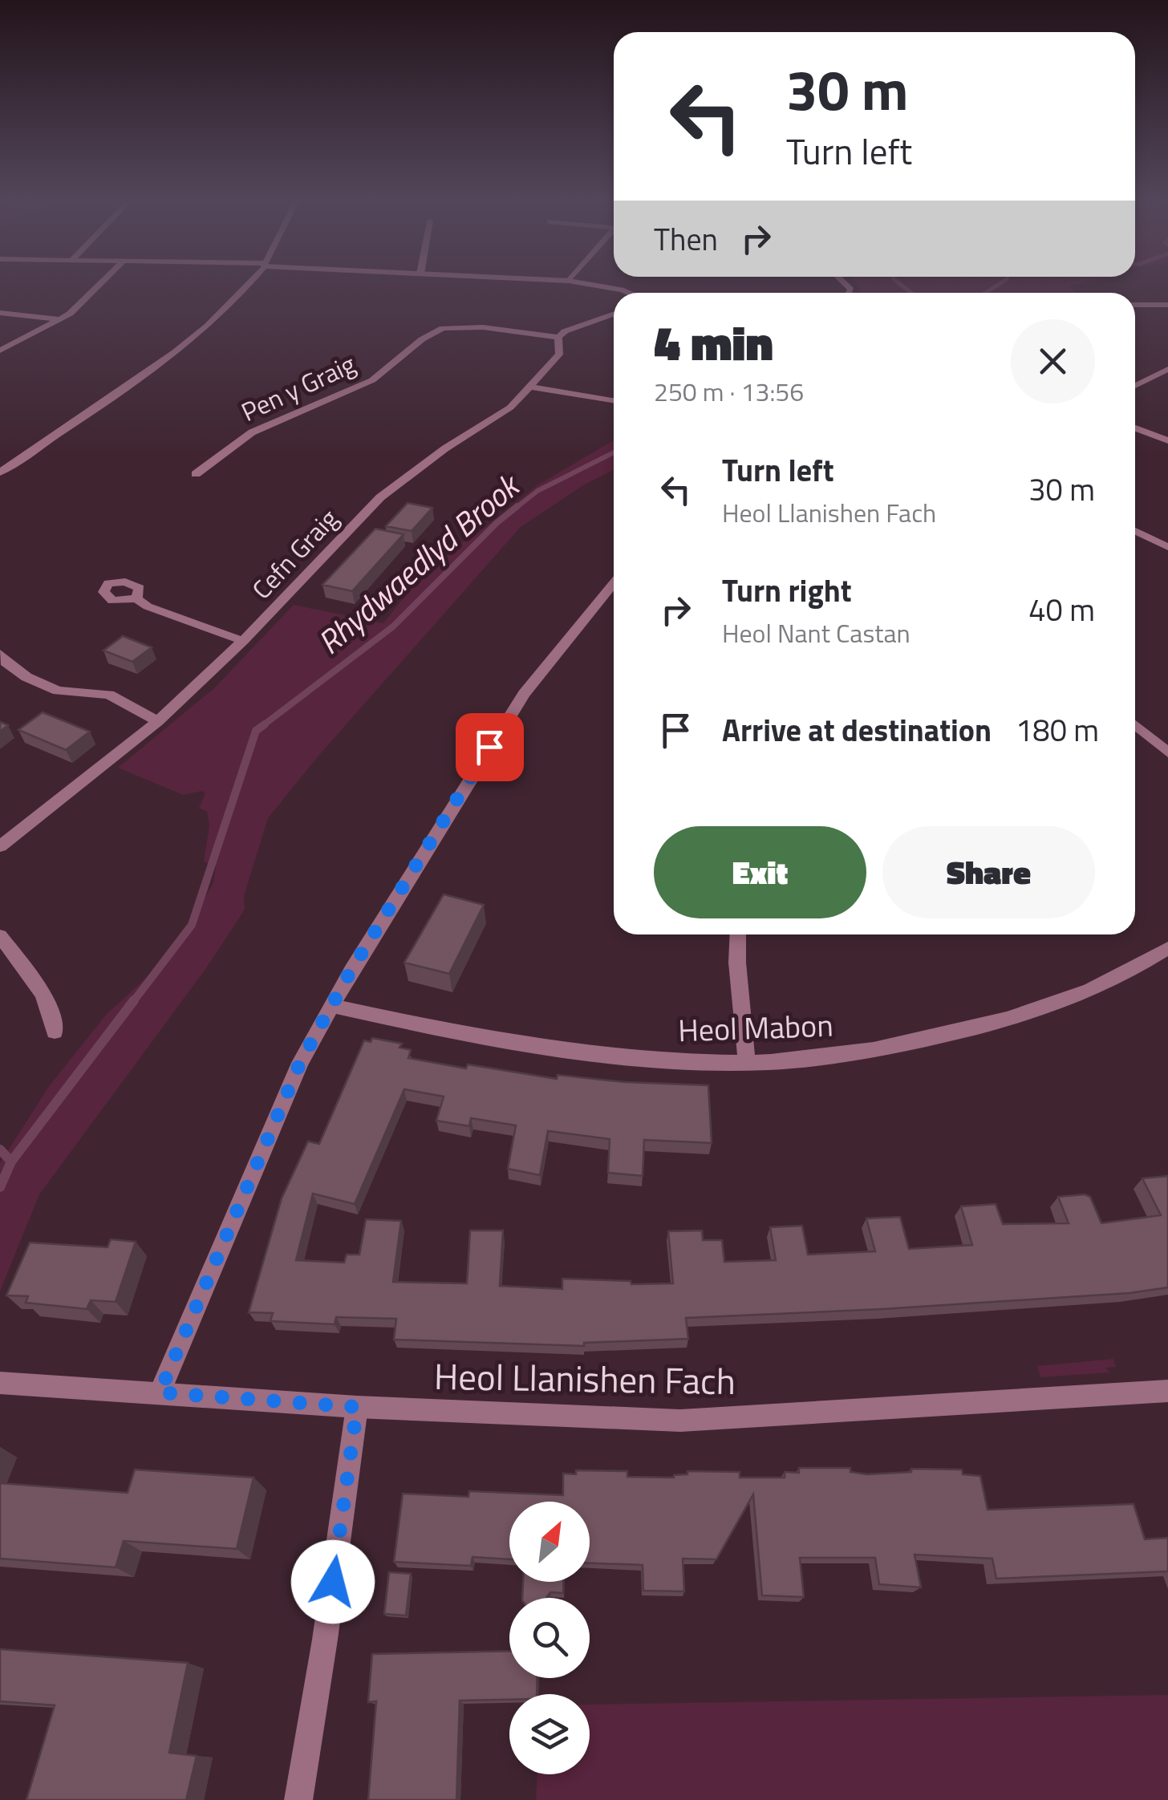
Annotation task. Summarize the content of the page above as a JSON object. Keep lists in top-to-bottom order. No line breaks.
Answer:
{"streets":{"street":["Pen y Graig","Cefn Graig","Heol Mabon","Heol Llanishen Fach"]},"crossings":[["Pen y Graig","Cefn Graig"]],"water":["Rhydwaedlyd Brook"],"north":"top right","page":{"turn":["30 m","Turn left"],"then":"Then","heading":["4 min","250 m · 13:56"],"list":[{"name":"Turn left","note":"Heol Llanishen Fach","value":"30 m"},{"name":"Turn right","note":"Heol Nant Castan","value":"40 m"},{"name":"Arrive at destination","value":"180 m"}],"buttons":["Exit","Share"]}}
